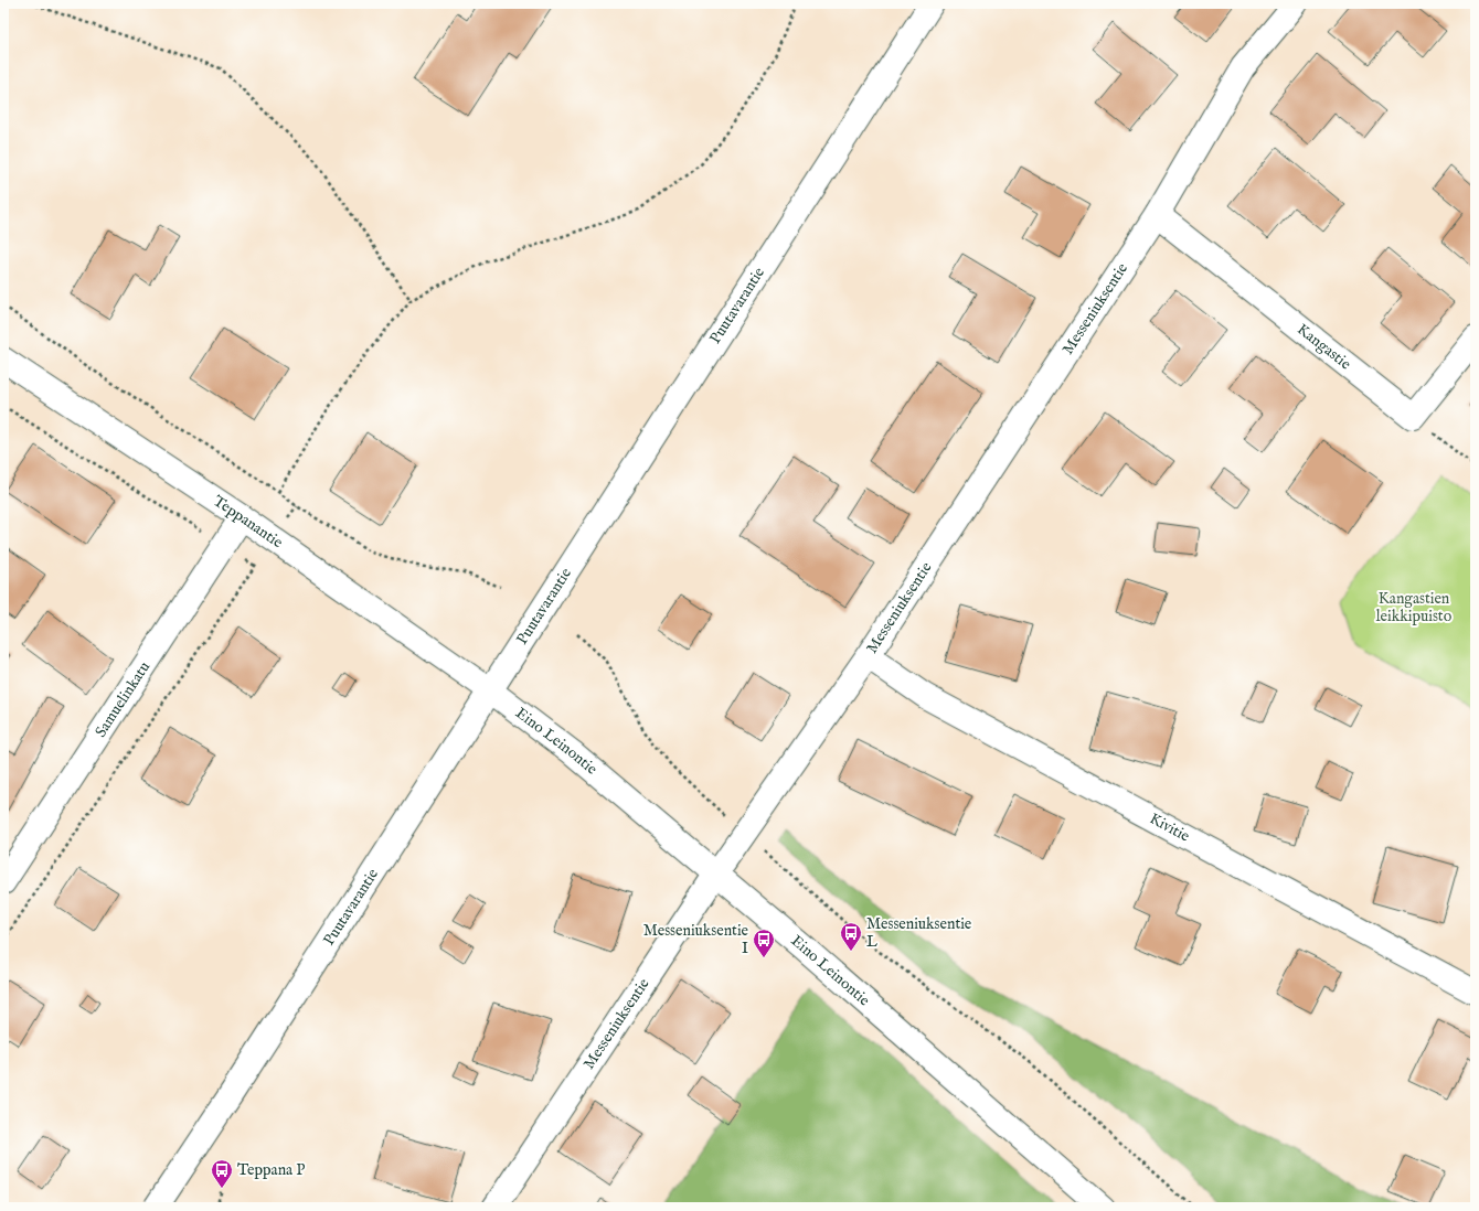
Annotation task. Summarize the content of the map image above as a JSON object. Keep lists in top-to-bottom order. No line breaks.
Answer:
{"streets":{"street":["Puutavarantie","Messeniuksentie","Kangastie","Teppanantie","Samuelinkatu","Eino Leinontie","Kivitie"]},"crossings":[["Puutavarantie","Teppanantie"],["Puutavarantie","Eino Leinontie"],["Messeniuksentie","Kangastie"],["Messeniuksentie","Eino Leinontie"],["Messeniuksentie","Kivitie"],["Teppanantie","Samuelinkatu"],["Teppanantie","Eino Leinontie"]],"parks":["Kangastien leikkipuisto"],"places":{"bus stop":["Messeniuksentie L","Messeniuksentie I","Teppana P"]}}
